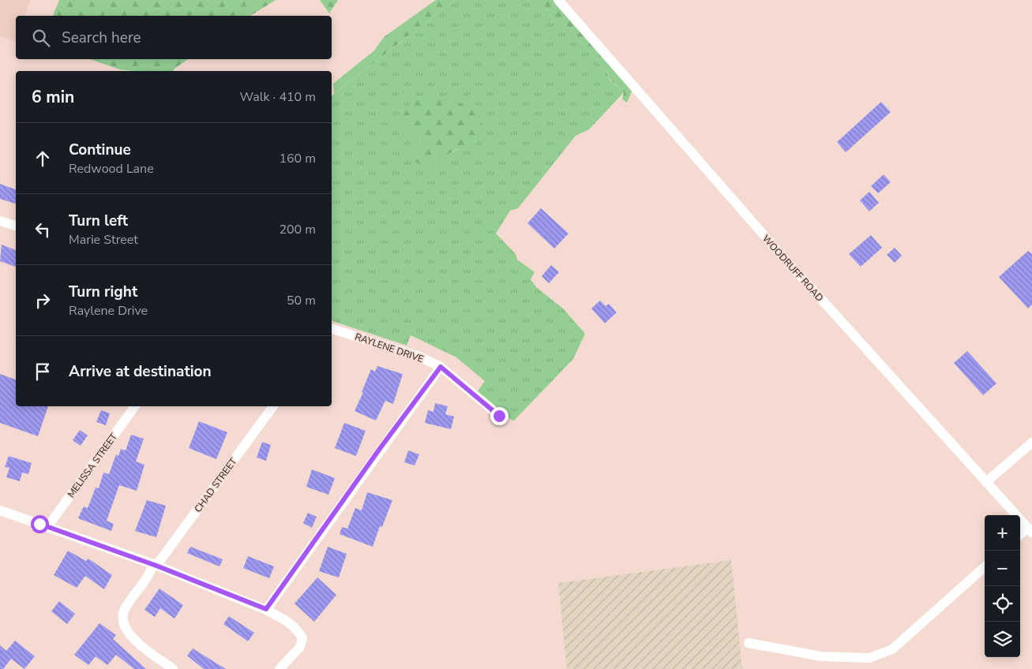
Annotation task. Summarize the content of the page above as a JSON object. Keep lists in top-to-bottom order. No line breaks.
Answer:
{"streets":{"street":["WOODRUFF ROAD","RAYLENE DRIVE","MELISSA STREET","CHAD STREET"]},"page":{"search":"Search here","heading":["6 min","Walk · 410 m"],"list":[["Continue","Redwood Lane","160 m"],["Turn left","Marie Street","200 m"],["Turn right","Raylene Drive","50 m"],"Arrive at destination"],"map_buttons":["+","−"]}}
